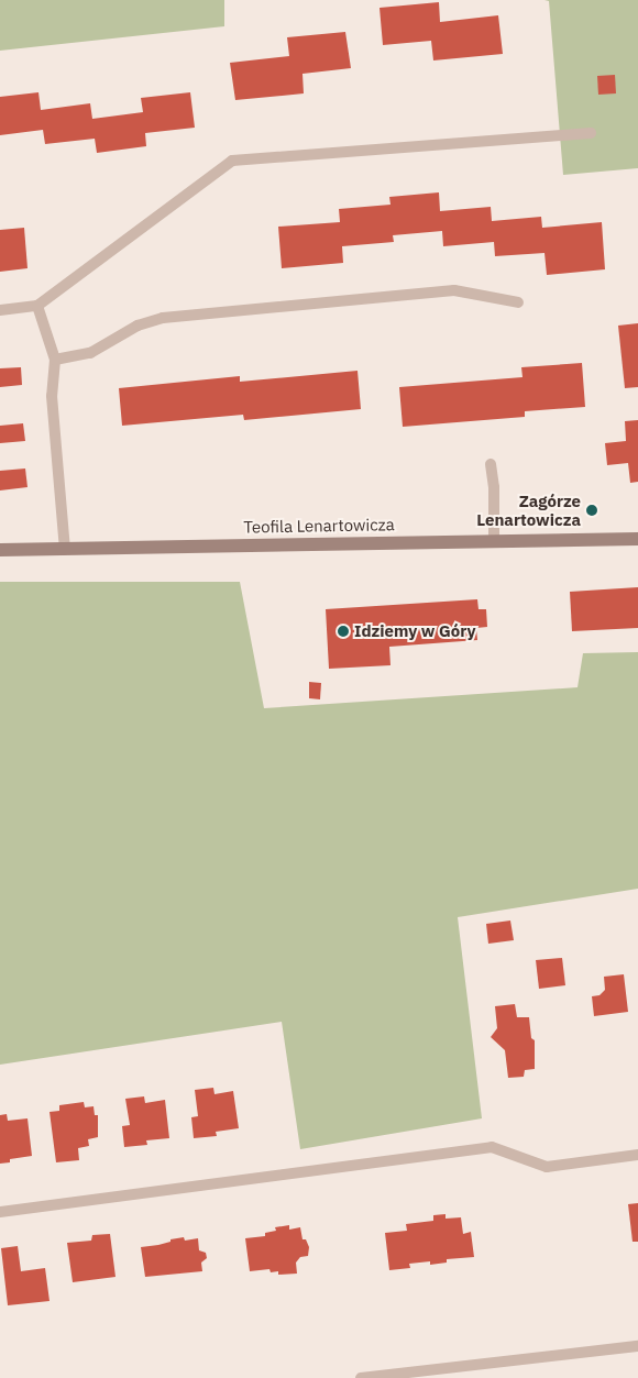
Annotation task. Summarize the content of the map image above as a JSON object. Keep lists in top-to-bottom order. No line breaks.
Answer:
{"streets":{"street":["Teofila Lenartowicza"]},"places":["Zagórze Lenartowicza","Idziemy w Góry"]}
